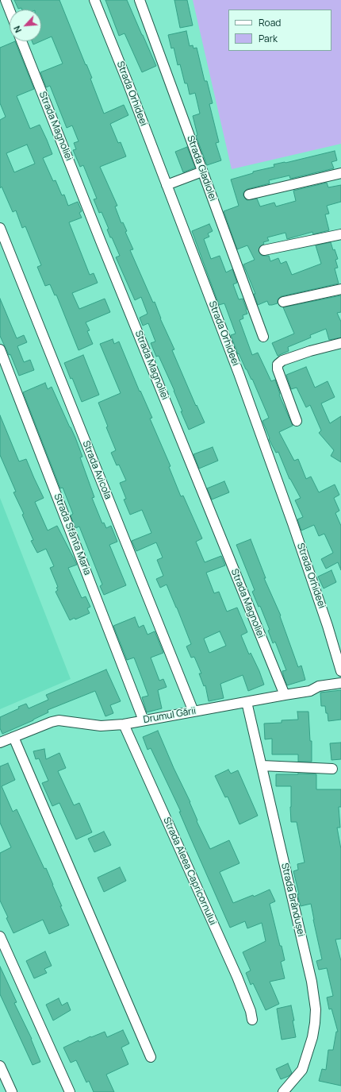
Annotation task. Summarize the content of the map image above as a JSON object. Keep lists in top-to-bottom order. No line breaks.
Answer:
{"streets":{"street":["Strada Orhideei","Strada Magnoliei","Strada Gladiolei","Strada Avicola","Strada Sfânta Maria","Drumul Gării","Strada Aleea Capricornului","Strada Brândușei"]},"crossings":[["Strada Magnoliei","Drumul Gării"],["Strada Avicola","Drumul Gării"],["Strada Sfânta Maria","Drumul Gării"],["Drumul Gării","Strada Aleea Capricornului"],["Drumul Gării","Strada Brândușei"]],"legend":["Road","Park"],"north":"bottom left"}
